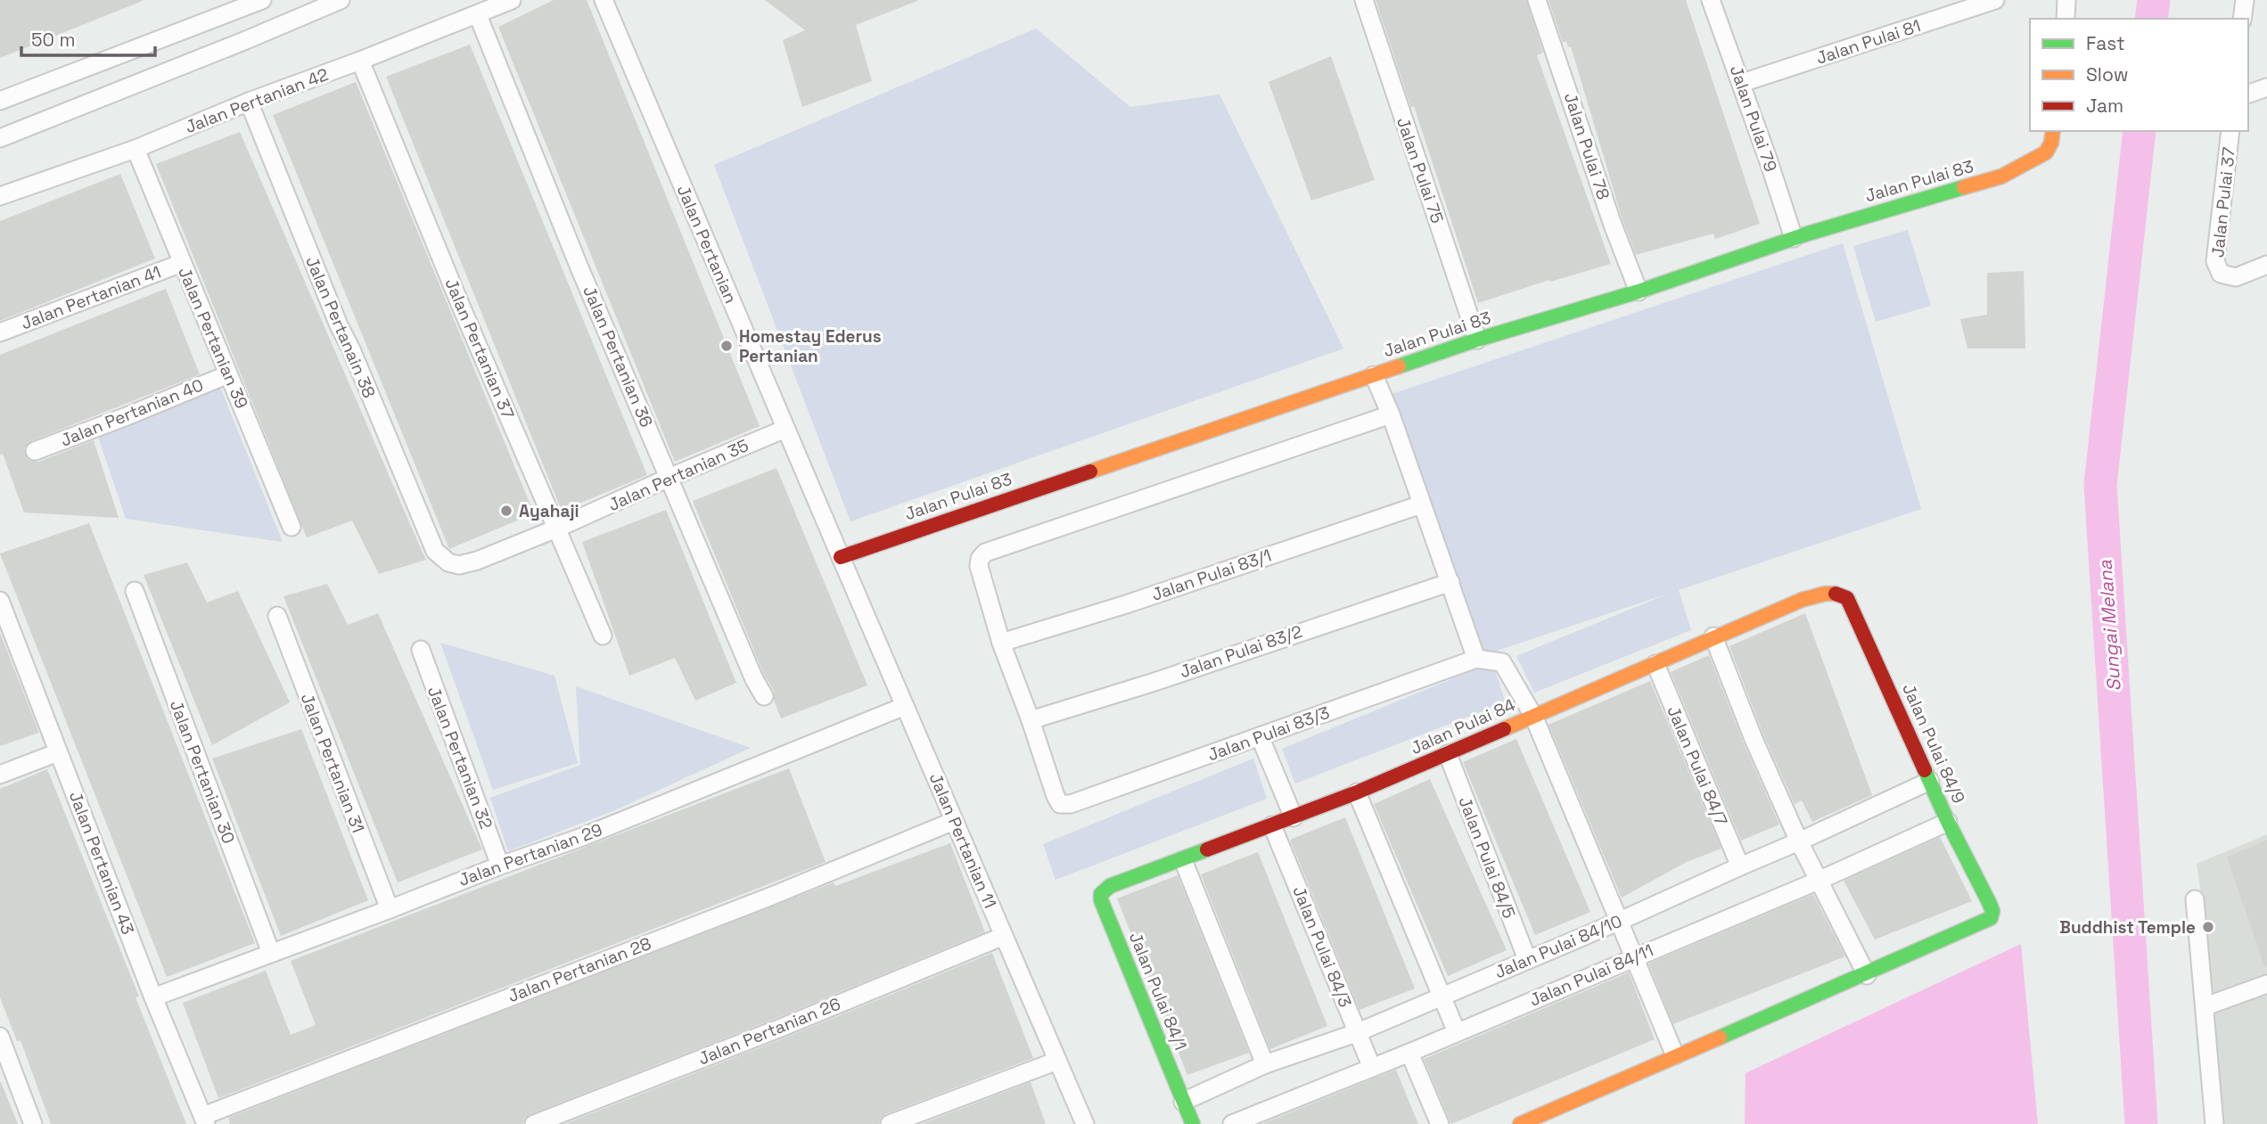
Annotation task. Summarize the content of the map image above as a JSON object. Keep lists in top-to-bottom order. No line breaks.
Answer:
{"streets":{"street":["Jalan Pulai 81","Jalan Pertanian 42","Jalan Pulai 79","Jalan Pulai 78","Jalan Pulai 75","Jalan Pulai 83","Jalan Pulai 37","Jalan Pertanian","Jalan Pertanian 41","Jalan Pertanain 38","Jalan Pertanian 39","Jalan Pertanian 37","Jalan Pertanian 36","Jalan Pertanian 40","Jalan Pertanian 35","Jalan Pulai 83/1","Jalan Pulai 83/2","Jalan Pulai 84","Jalan Pulai 83/3","Jalan Pulai 84/9","Jalan Pertanian 32","Jalan Pertanian 31","Jalan Pulai 84/7","Jalan Pertanian 30","Jalan Pertanian 11","Jalan Pertanian 29","Jalan Pulai 84/5","Jalan Pertanian 43","Jalan Pulai 84/3","Jalan Pulai 84/10","Jalan Pertanian 28","Jalan Pulai 84/11","Jalan Pulai 84/1","Jalan Pertanian 26"]},"crossings":[["Jalan Pulai 81","Jalan Pulai 79"],["Jalan Pertanian 42","Jalan Pertanain 38"],["Jalan Pertanian 42","Jalan Pertanian 39"],["Jalan Pertanian 42","Jalan Pertanian 37"],["Jalan Pertanian 42","Jalan Pertanian 36"],["Jalan Pulai 79","Jalan Pulai 83"],["Jalan Pulai 78","Jalan Pulai 83"],["Jalan Pulai 75","Jalan Pulai 83"],["Jalan Pulai 83","Jalan Pertanian"],["Jalan Pulai 83","Jalan Pertanian 11"],["Jalan Pertanian","Jalan Pertanian 35"],["Jalan Pertanian","Jalan Pertanian 11"],["Jalan Pertanian 41","Jalan Pertanian 39"],["Jalan Pertanain 38","Jalan Pertanian 35"],["Jalan Pertanian 39","Jalan Pertanian 40"],["Jalan Pertanian 37","Jalan Pertanian 35"],["Jalan Pertanian 36","Jalan Pertanian 35"],["Jalan Pulai 83/2","Jalan Pulai 83/3"],["Jalan Pulai 84","Jalan Pulai 84/9"],["Jalan Pulai 84","Jalan Pulai 84/7"],["Jalan Pulai 84","Jalan Pulai 84/5"],["Jalan Pulai 84","Jalan Pulai 84/3"],["Jalan Pulai 84","Jalan Pulai 84/1"],["Jalan Pulai 84/9","Jalan Pulai 84/10"],["Jalan Pulai 84/9","Jalan Pulai 84/11"],["Jalan Pertanian 32","Jalan Pertanian 29"],["Jalan Pertanian 31","Jalan Pertanian 29"],["Jalan Pulai 84/7","Jalan Pulai 84/10"],["Jalan Pertanian 30","Jalan Pertanian 29"],["Jalan Pertanian 11","Jalan Pertanian 29"],["Jalan Pertanian 11","Jalan Pertanian 28"],["Jalan Pertanian 11","Jalan Pertanian 26"],["Jalan Pertanian 29","Jalan Pertanian 43"],["Jalan Pulai 84/5","Jalan Pulai 84/10"],["Jalan Pertanian 43","Jalan Pertanian 28"],["Jalan Pulai 84/3","Jalan Pulai 84/10"],["Jalan Pulai 84/3","Jalan Pulai 84/11"],["Jalan Pulai 84/10","Jalan Pulai 84/1"]],"water":["Sungai Melana"],"places":["Homestay Ederus Pertanian","Ayahaji","Buddhist Temple"],"legend":["Fast","Slow","Jam"],"scale_bar":"50 m"}
